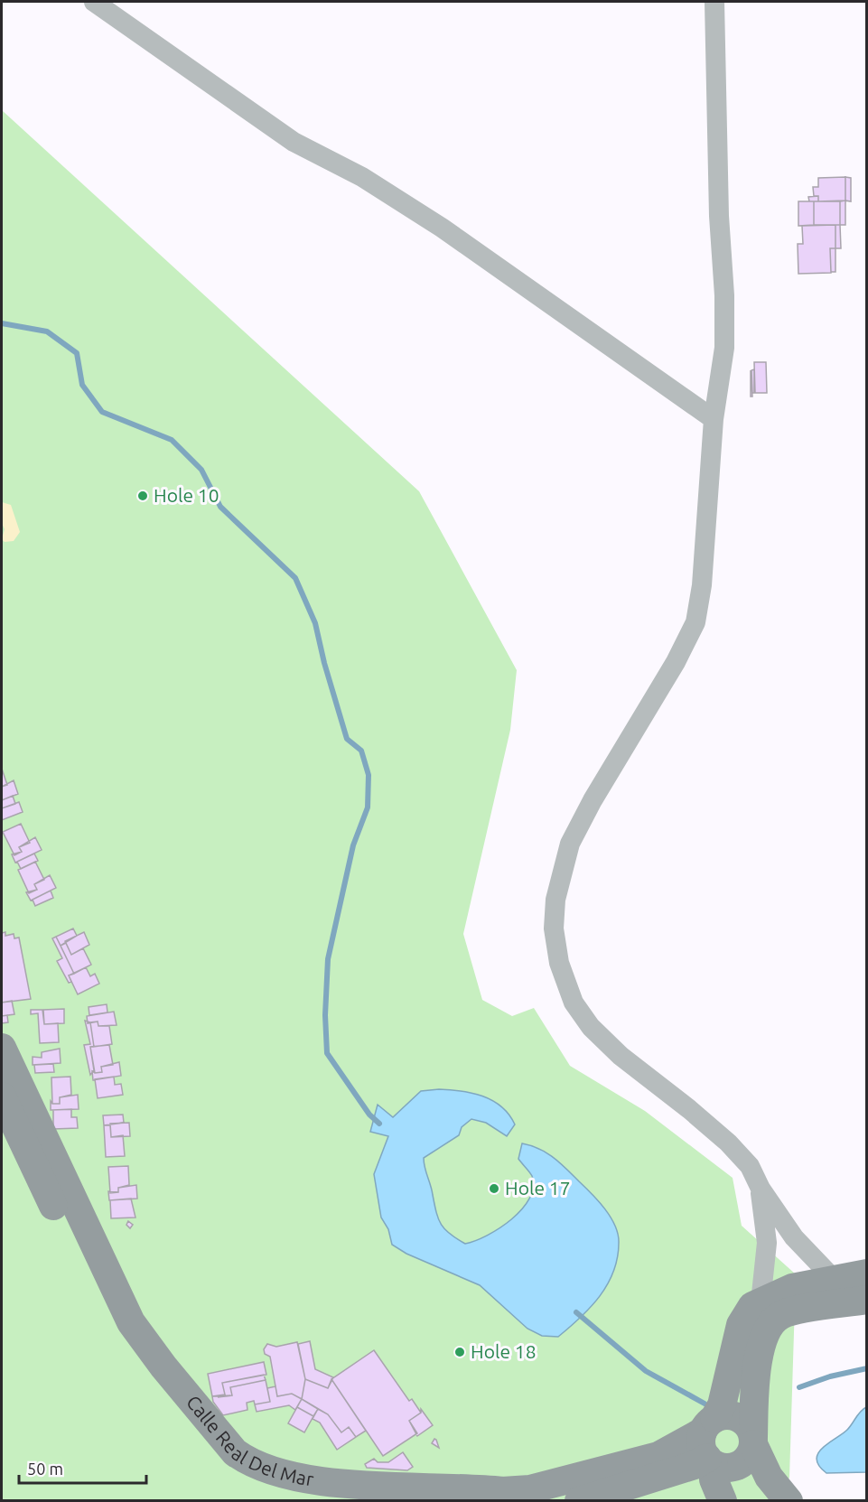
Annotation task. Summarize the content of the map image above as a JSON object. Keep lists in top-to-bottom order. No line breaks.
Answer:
{"streets":{"street":["Calle Real Del Mar"]},"places":["Hole 10","Hole 17","Hole 18"],"scale_bar":"50 m"}
